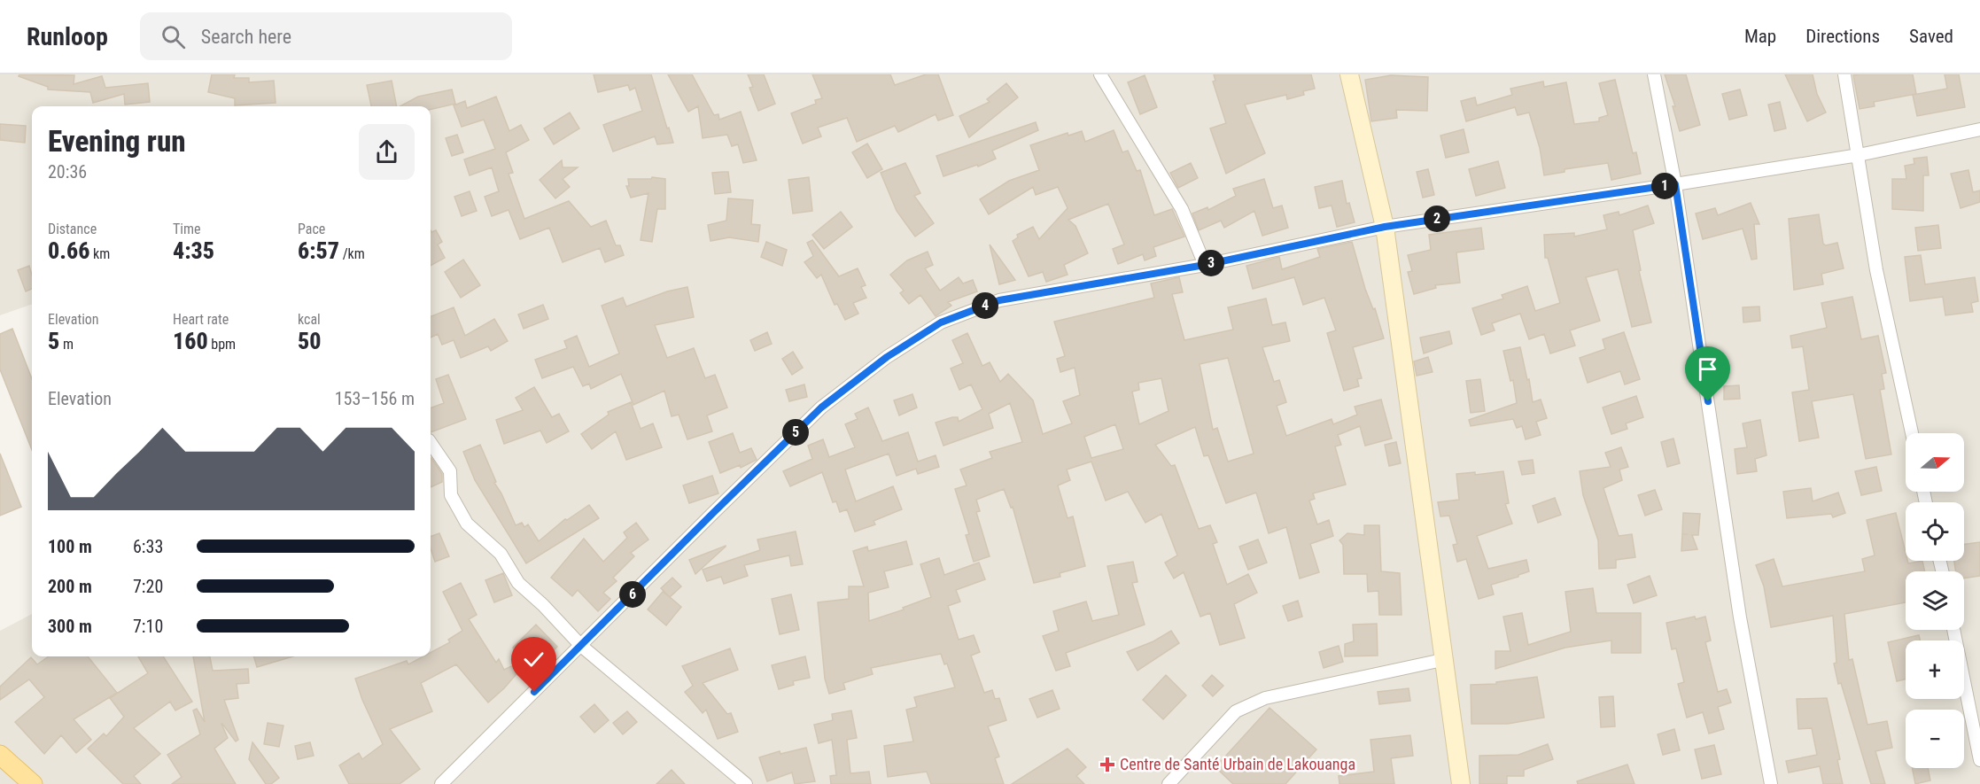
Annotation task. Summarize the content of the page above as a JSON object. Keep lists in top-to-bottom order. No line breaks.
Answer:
{"places":{"health":["Centre de Santé Urbain de Lakouanga"]},"north":"right","page":{"header":"Runloop","search":"Search here","nav":["Map","Directions","Saved"],"heading":["Evening run","20:36"],"pins":["1","2","3","4","5","6"],"stats":[["Distance","0.66 km"],["Time","4:35"],["Pace","6:57 /km"],["Elevation","5 m"],["Heart rate","160 bpm"],["kcal","50"]],"chart":["Elevation","153–156 m"],"map_buttons":["+","−"],"list":[{"name":"100 m","note":"6:33"},{"name":"200 m","note":"7:20"},{"name":"300 m","note":"7:10"}]}}
